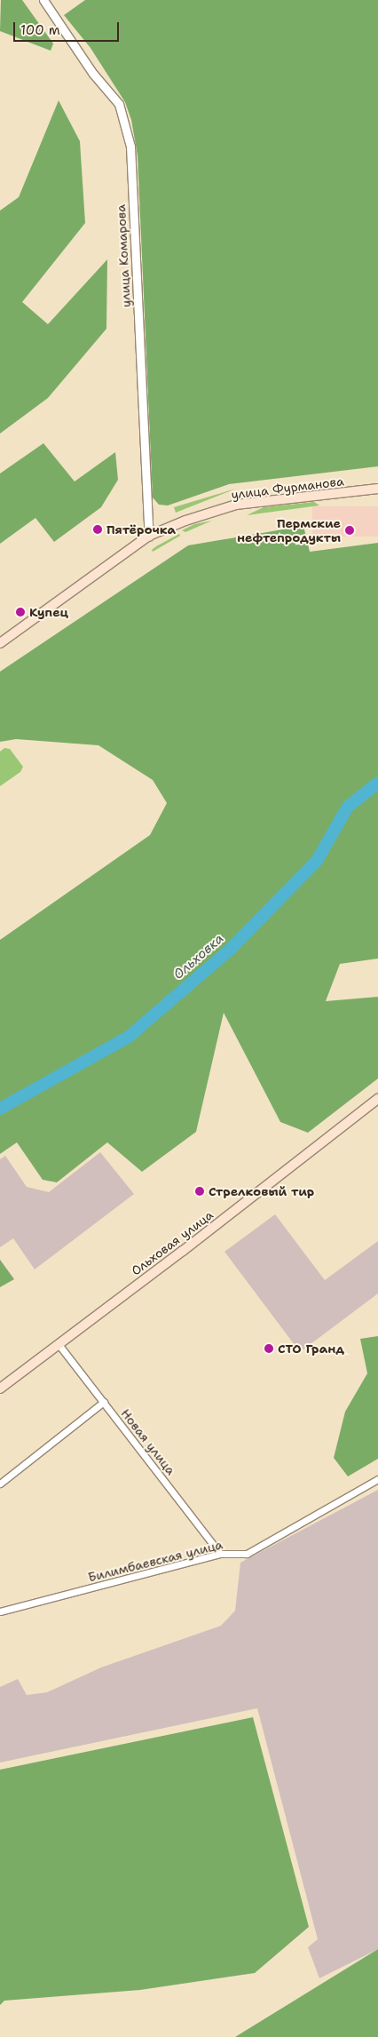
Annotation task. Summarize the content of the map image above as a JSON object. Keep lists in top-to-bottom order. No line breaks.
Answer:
{"streets":{"main road":["улица Фурманова","Ольховая улица"],"street":["улица Комарова","Новая улица","Билимбаевская улица"]},"crossings":[["улица Комарова","улица Фурманова"],["Ольховая улица","Новая улица"],["Новая улица","Билимбаевская улица"]],"water":["Ольховка"],"places":["Пятёрочка","Пермские нефтепродукты","Купец","Стрелковый тир","СТО Гранд"],"scale_bar":"100 m"}
